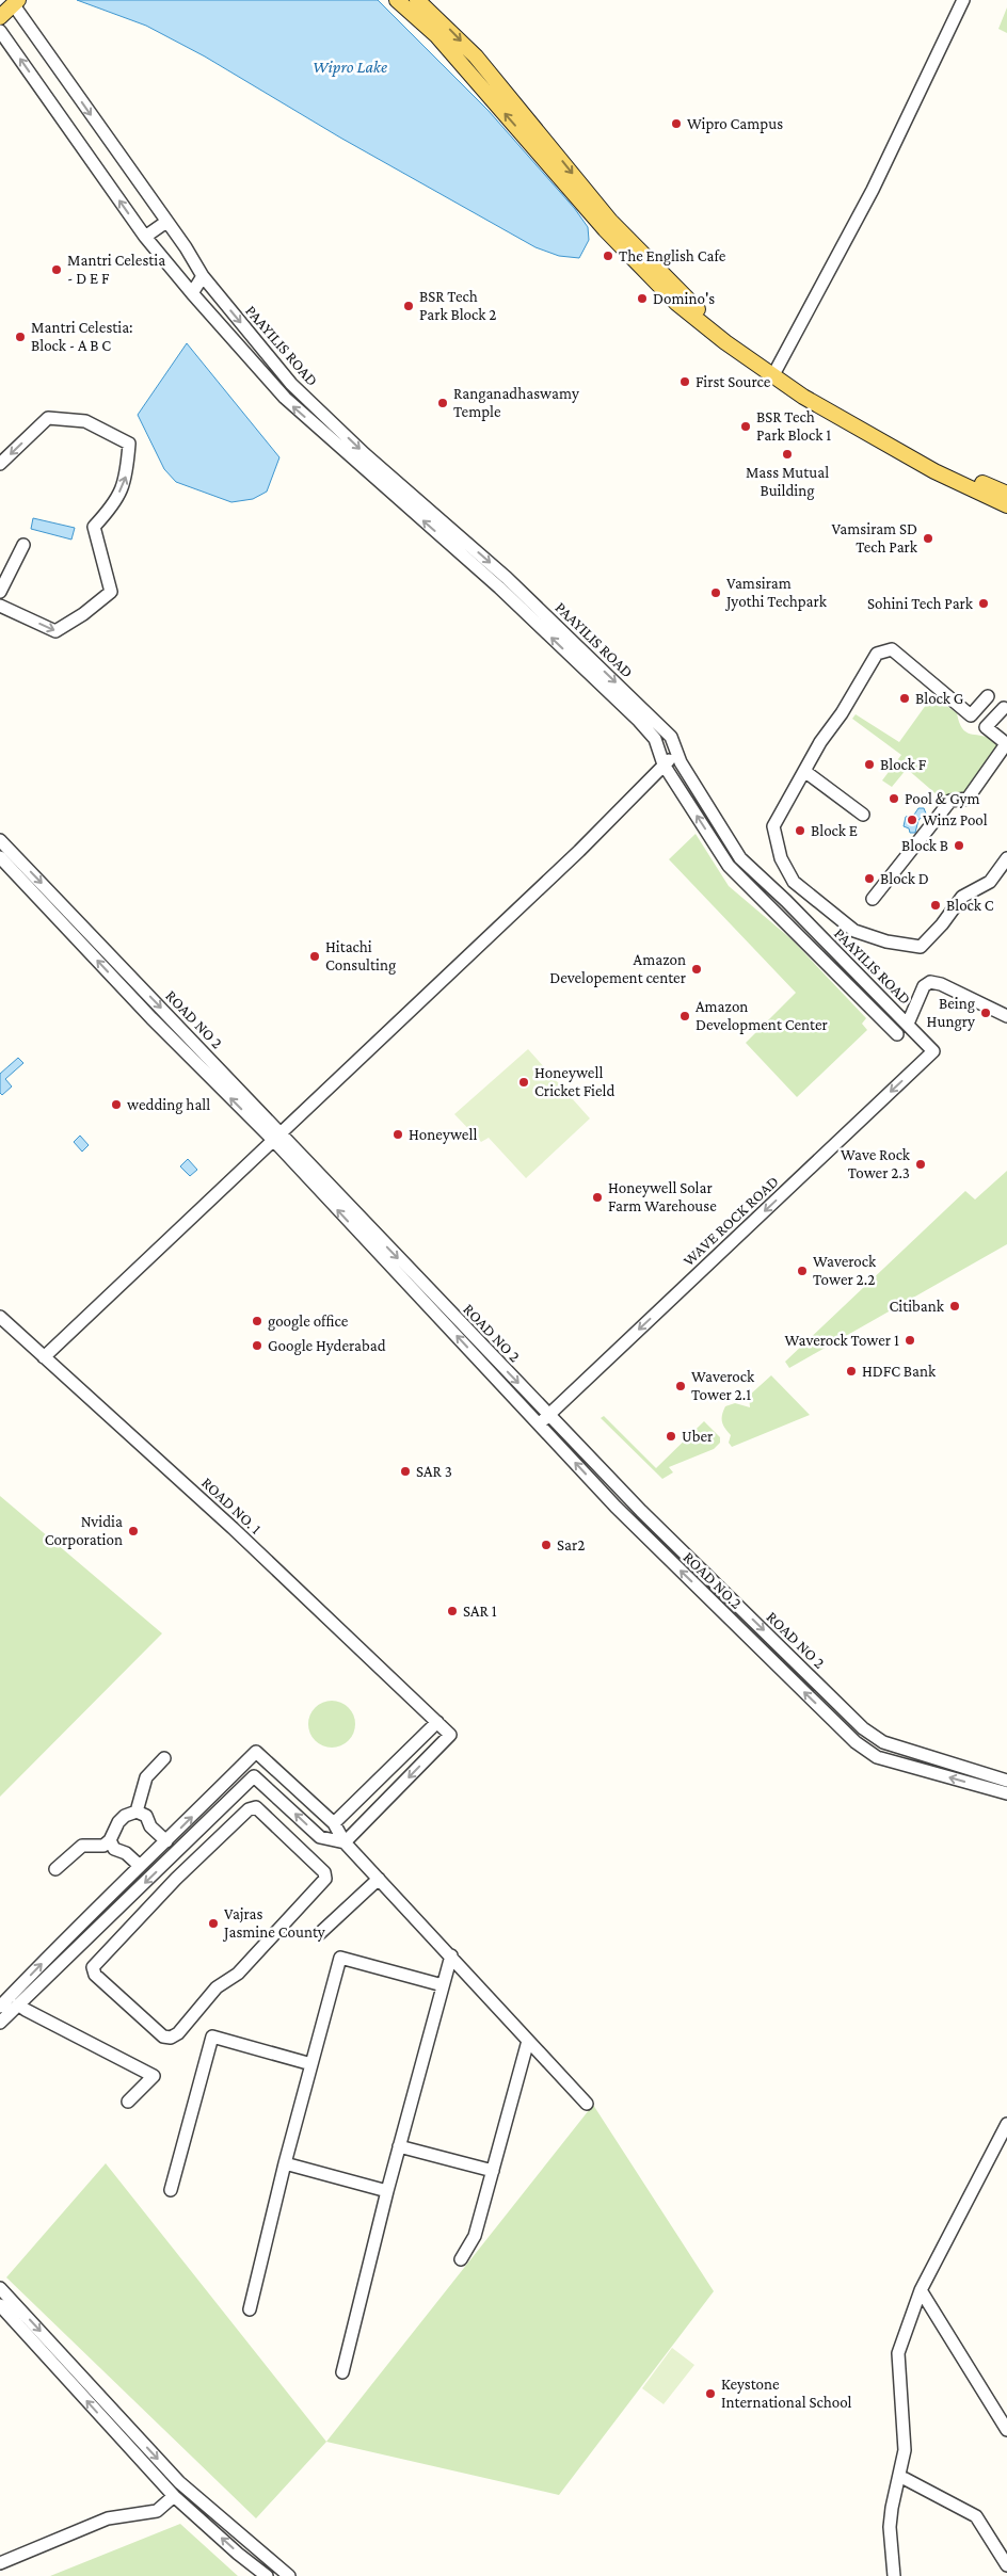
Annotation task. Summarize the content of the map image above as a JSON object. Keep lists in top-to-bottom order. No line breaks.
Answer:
{"streets":{"street":["PAAYILIS ROAD","ROAD NO 2","WAVE ROCK ROAD","ROAD NO. 1","ROAD NO.2"]},"crossings":[["PAAYILIS ROAD","WAVE ROCK ROAD"],["ROAD NO 2","WAVE ROCK ROAD"],["ROAD NO 2","ROAD NO.2"]],"one_way":["WAVE ROCK ROAD","ROAD NO.2"],"water":["Wipro Lake"],"places":["Wipro Campus","The English Cafe","Mantri Celestia - D E F","Domino's","BSR Tech Park Block 2","Mantri Celestia: Block - A B C","First Source","Ranganadhaswamy Temple","BSR Tech Park Block 1","Mass Mutual Building","Vamsiram SD Tech Park","Vamsiram Jyothi Techpark","Sohini Tech Park","Block G","Block F","Pool & Gym","Winz Pool","Block E","Block B","Block D","Block C","Hitachi Consulting","Amazon Developement center","Being Hungry","Amazon Development Center","Honeywell Cricket Field","wedding hall","Honeywell","Wave Rock Tower 2.3","Honeywell Solar Farm Warehouse","Waverock Tower 2.2","Citibank","google office","Waverock Tower 1","Google Hyderabad","HDFC Bank","Waverock Tower 2.1","Uber","SAR 3","Nvidia Corporation","Sar2","SAR 1","Vajras Jasmine County","Keystone International School"]}
